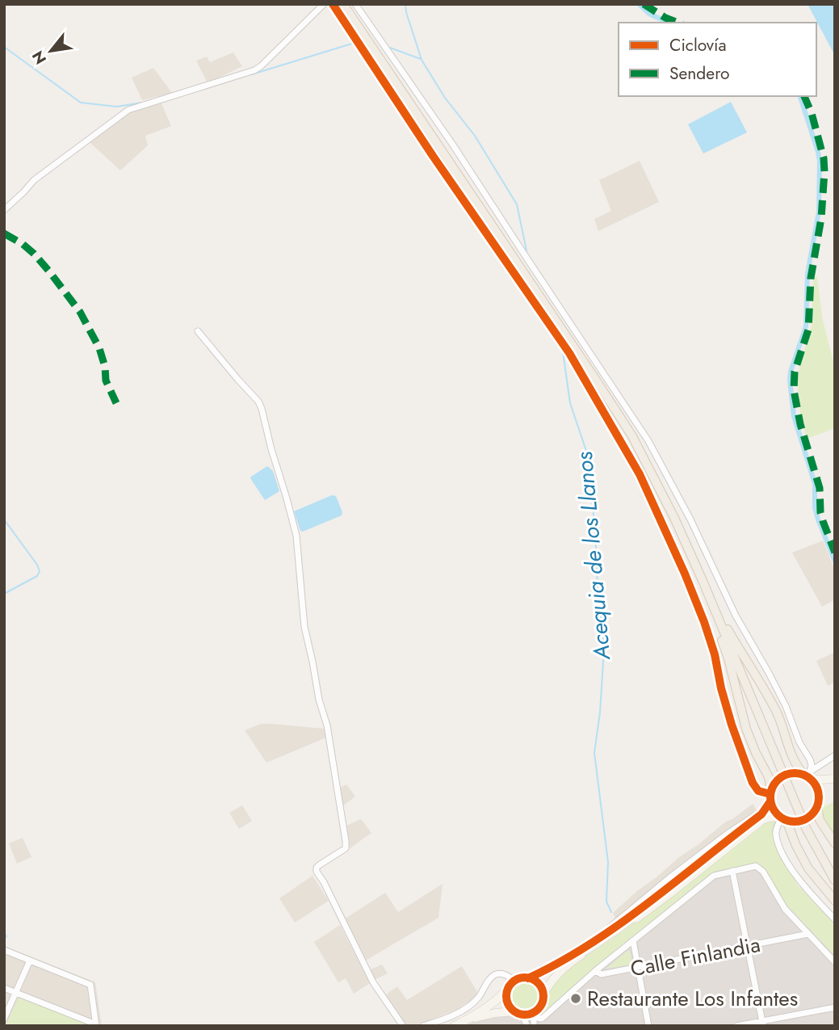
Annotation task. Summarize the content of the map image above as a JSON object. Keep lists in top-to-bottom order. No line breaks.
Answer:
{"streets":{"street":["Calle Finlandia"]},"water":["Acequia de los Llanos"],"places":["Restaurante Los Infantes"],"legend":["Ciclovía","Sendero"],"north":"bottom left"}
